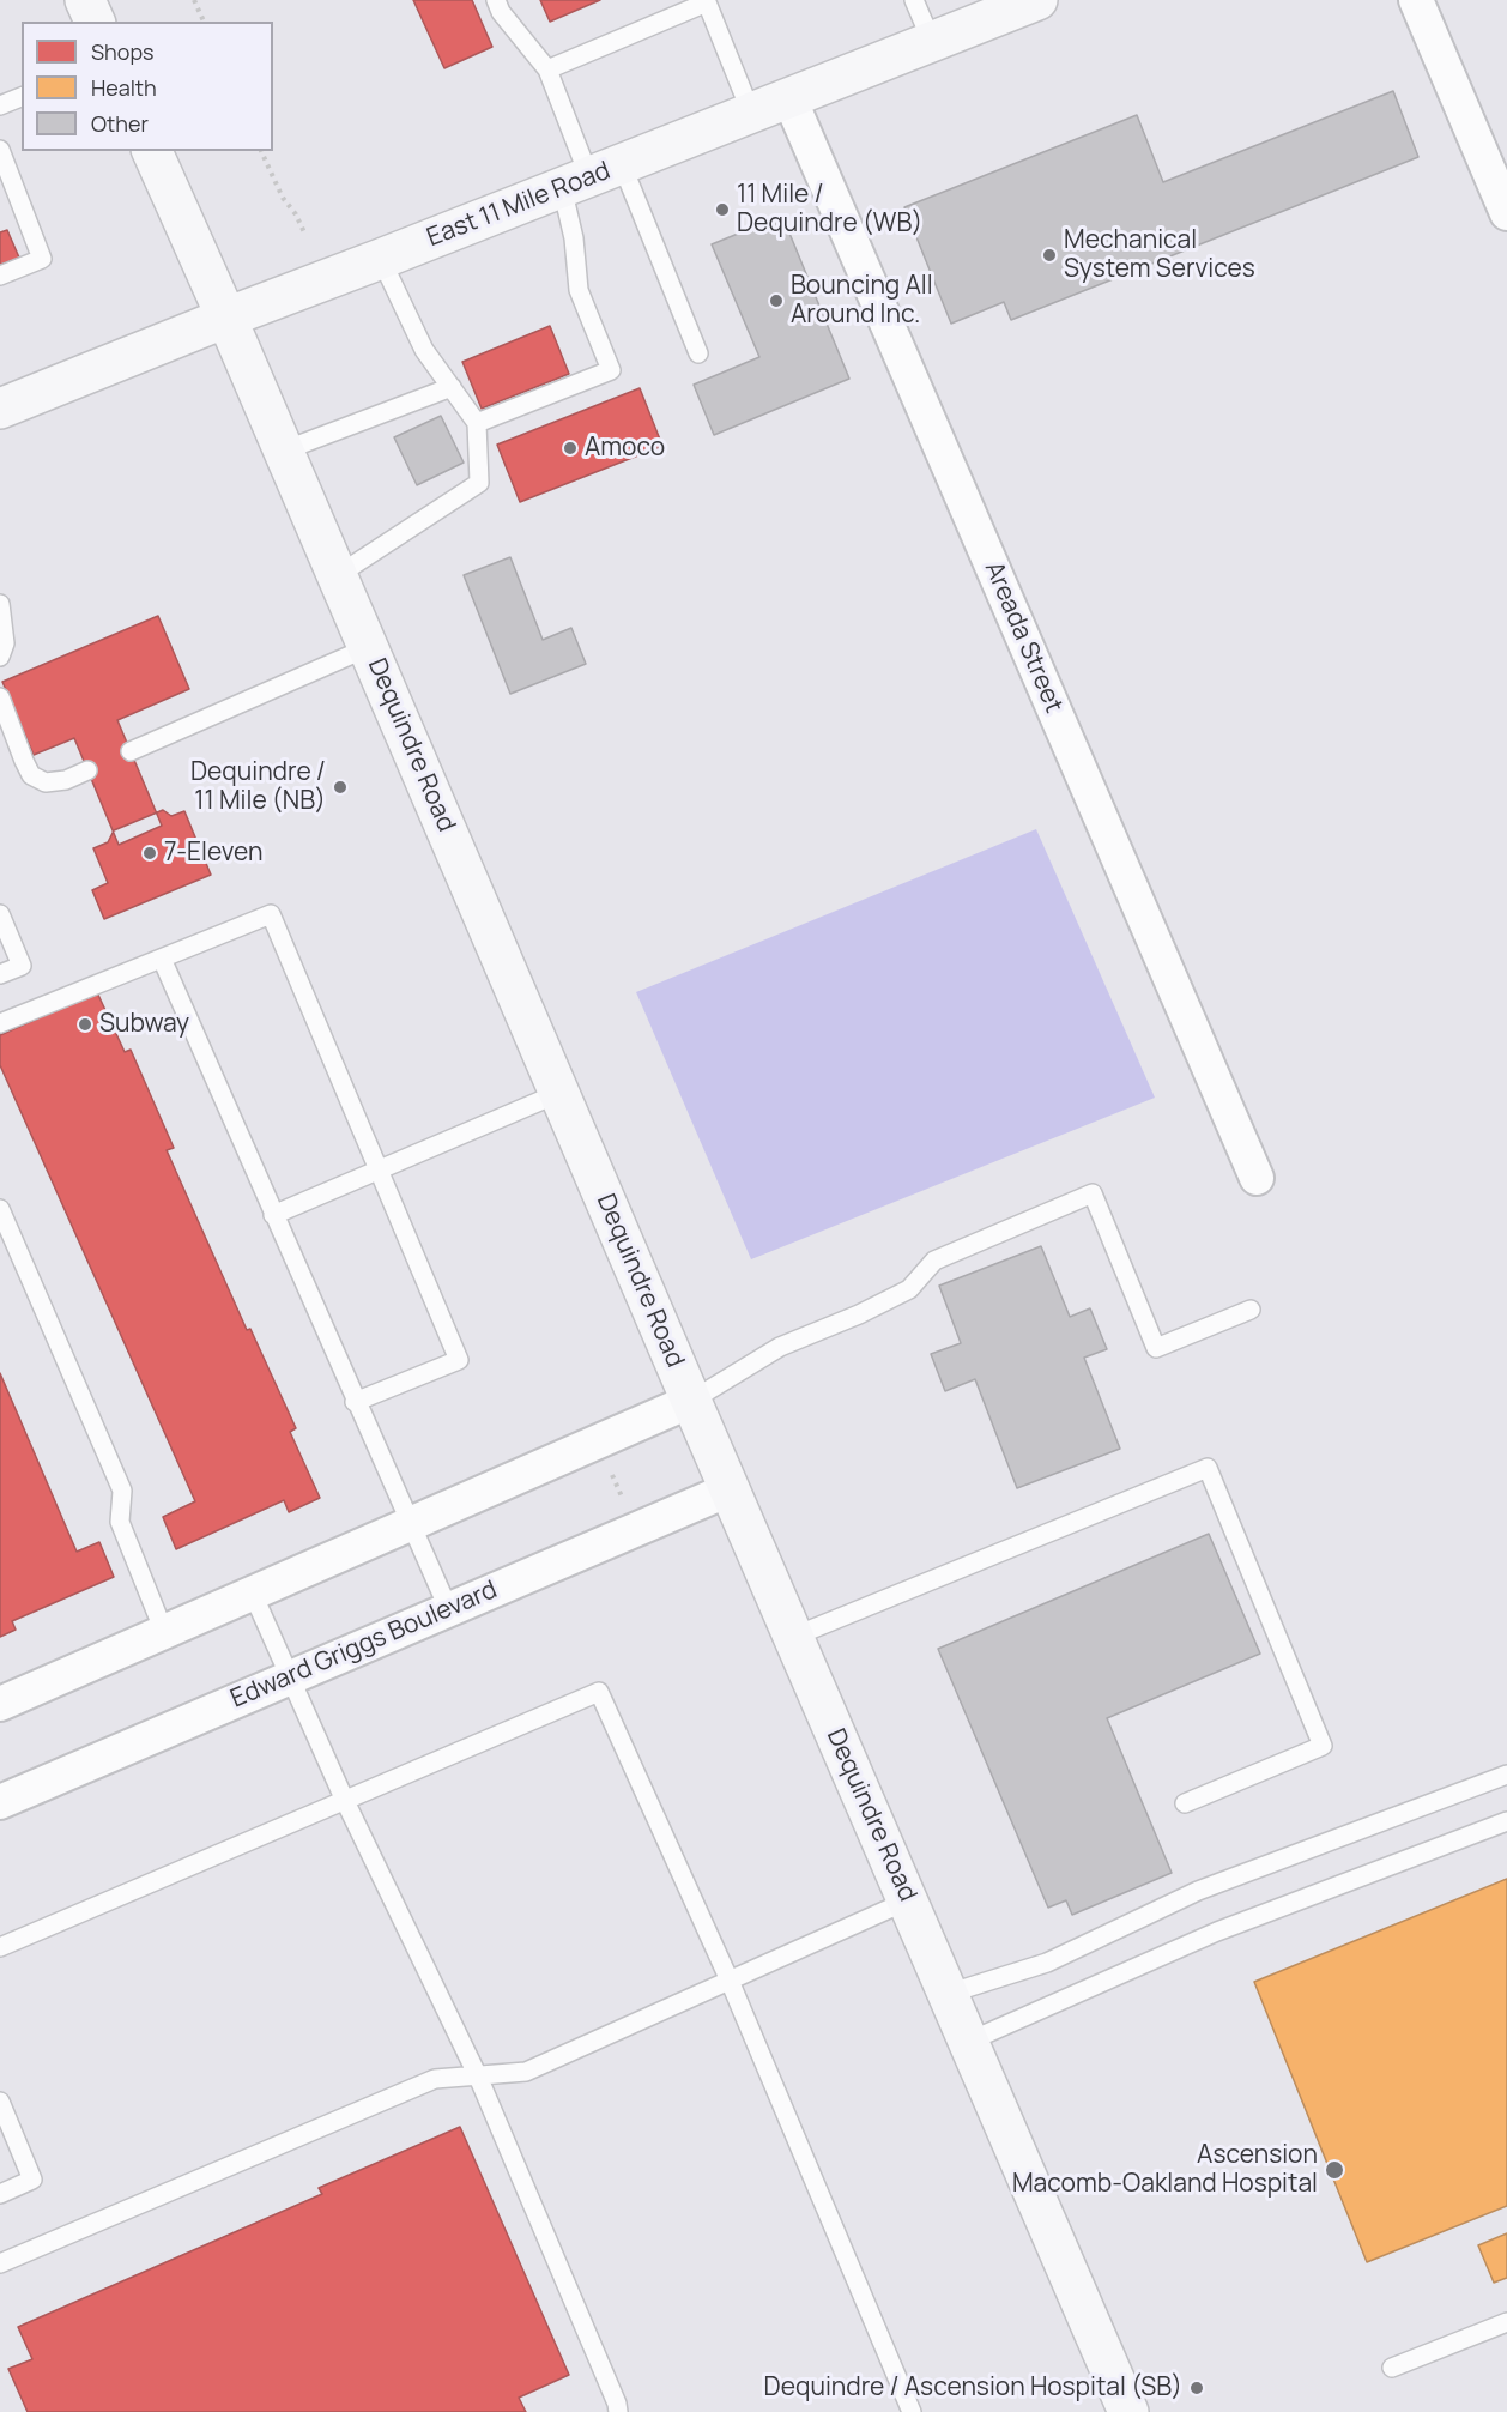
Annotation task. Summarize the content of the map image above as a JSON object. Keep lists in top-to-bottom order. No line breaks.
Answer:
{"streets":{"main road":["East 11 Mile Road","Dequindre Road"],"street":["Areada Street","Edward Griggs Boulevard"]},"crossings":[["East 11 Mile Road","Areada Street"],["East 11 Mile Road","Dequindre Road"],["Dequindre Road","Edward Griggs Boulevard"]],"places":["11 Mile / Dequindre (WB)","Mechanical System Services","Bouncing All Around Inc.","Amoco","Dequindre / 11 Mile (NB)","7-Eleven","Subway","Ascension Macomb-Oakland Hospital","Dequindre / Ascension Hospital (SB)"],"legend":["Shops","Health","Other"]}
